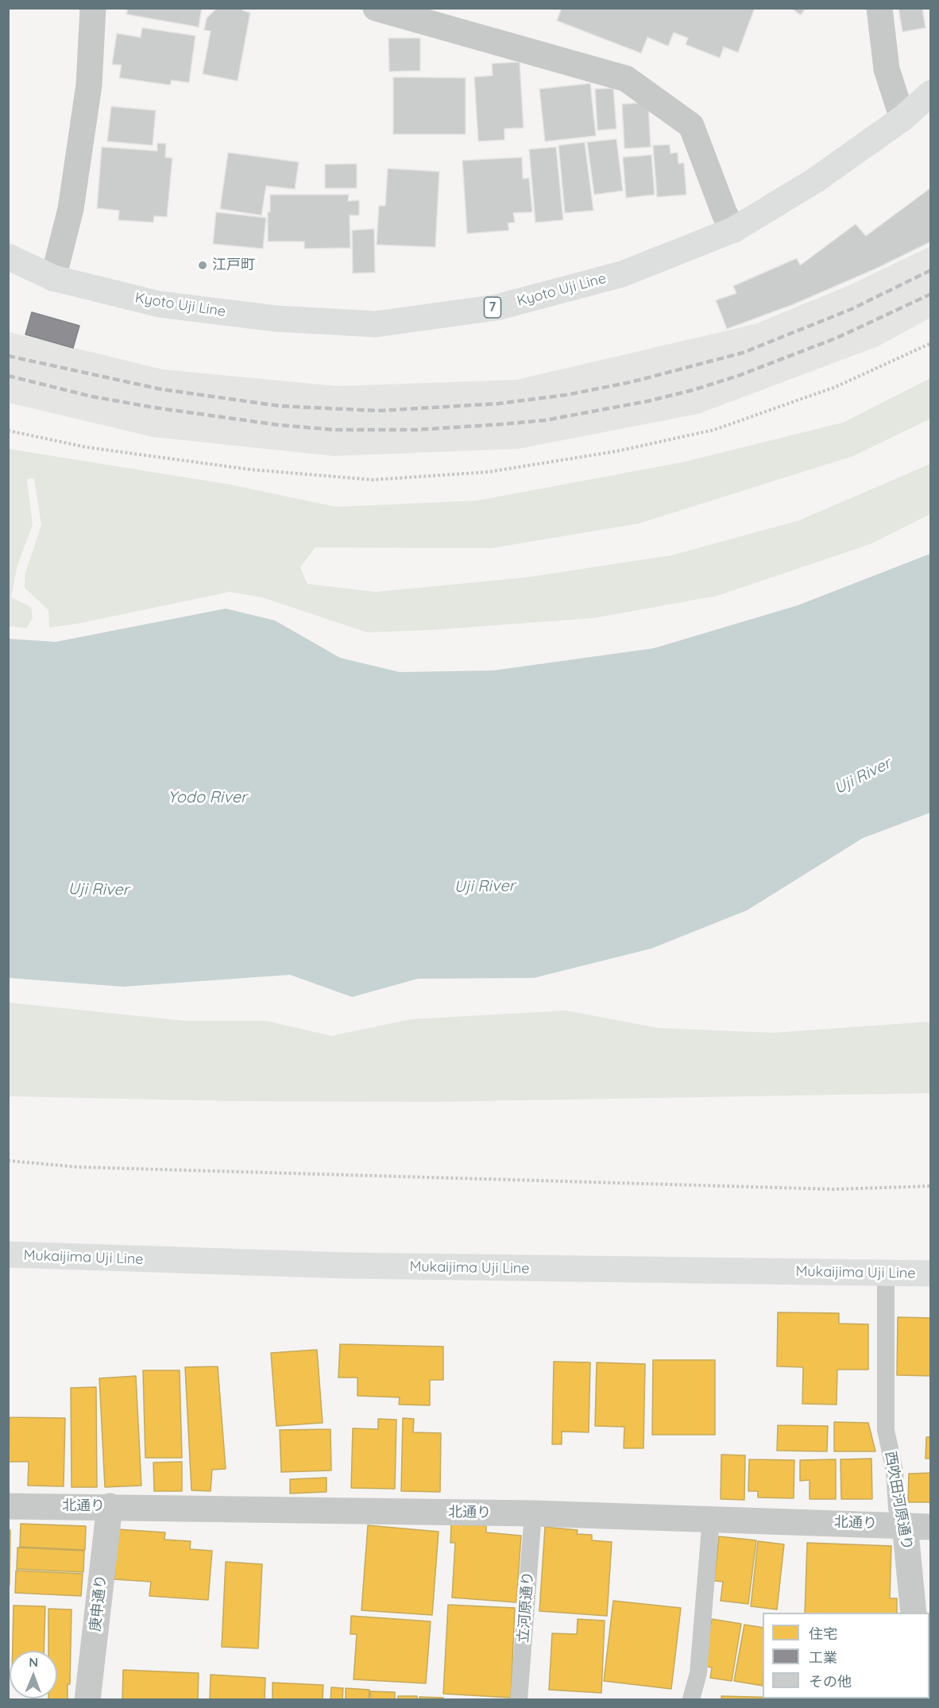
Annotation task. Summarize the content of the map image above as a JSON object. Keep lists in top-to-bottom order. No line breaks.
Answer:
{"streets":{"main road":["Kyoto Uji Line","7","Mukaijima Uji Line"],"street":["西吹田河原通り","北通り","庚申通り"],"lane":["立河原通り"]},"crossings":[["Mukaijima Uji Line","西吹田河原通り"],["西吹田河原通り","北通り"],["北通り","庚申通り"],["北通り","立河原通り"]],"water":["Uji River","Yodo River"],"places":["江戸町"],"legend":["住宅","工業","その他"],"north":"top"}
